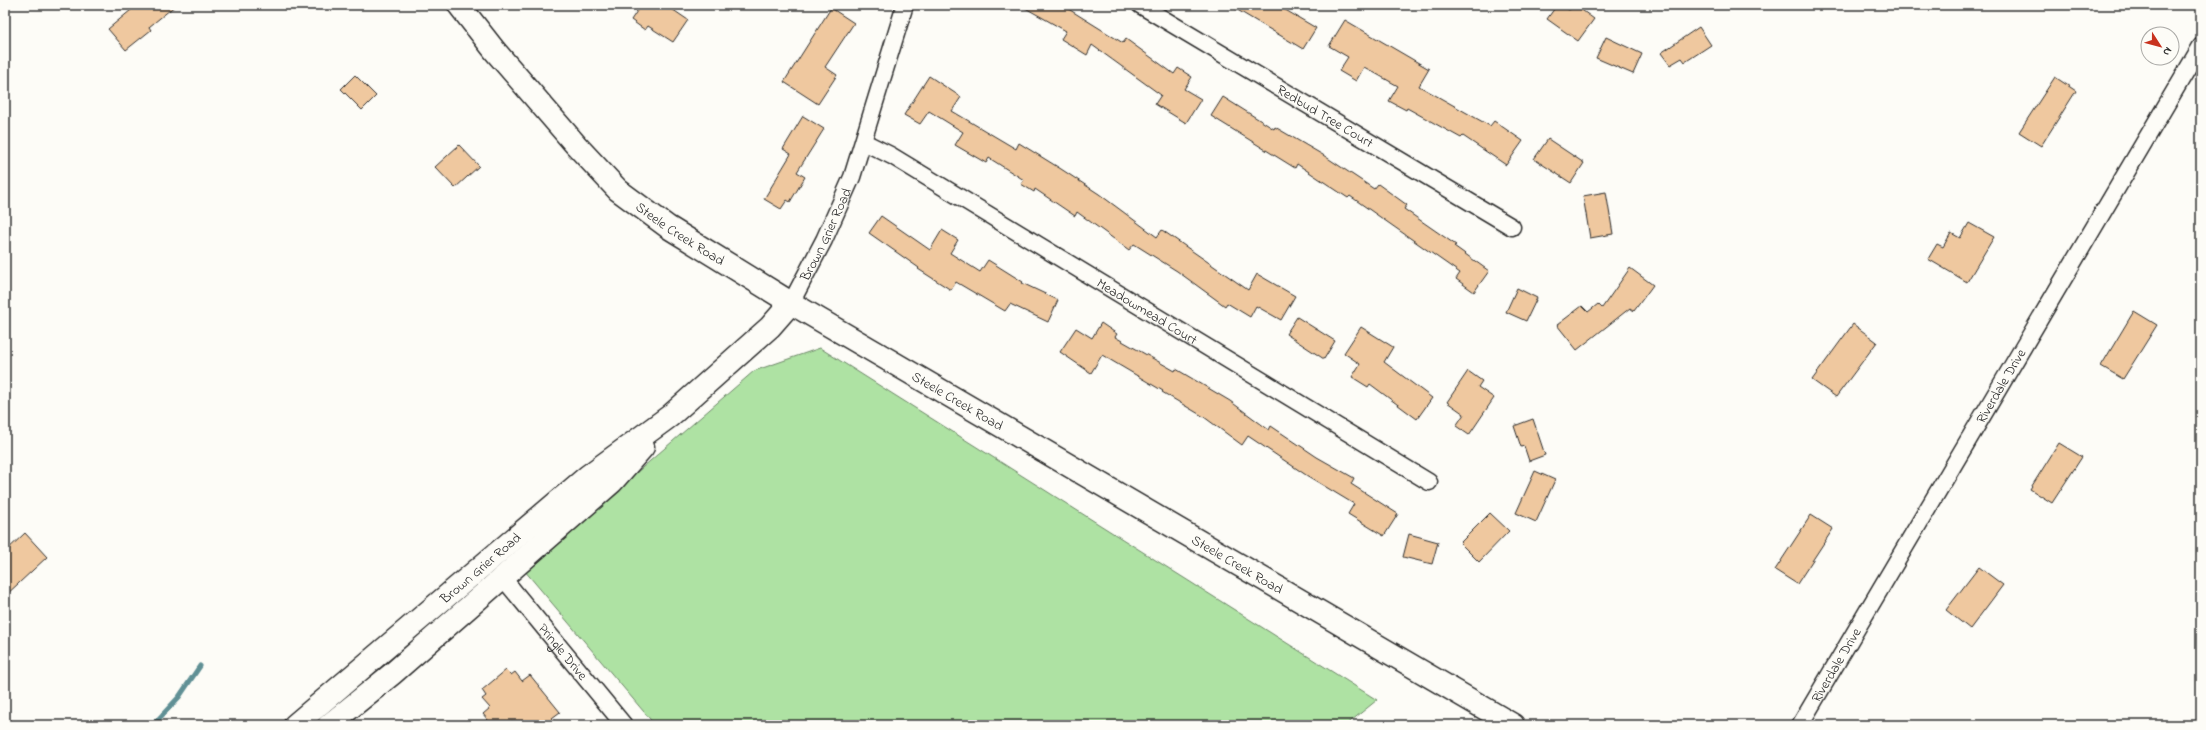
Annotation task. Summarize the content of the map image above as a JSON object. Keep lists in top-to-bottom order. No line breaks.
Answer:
{"streets":{"main road":["Steele Creek Road","Brown Grier Road"],"street":["Redbud Tree Court","Meadowmead Court","Riverdale Drive","Pringle Drive"]},"crossings":[["Steele Creek Road","Brown Grier Road"],["Brown Grier Road","Meadowmead Court"],["Brown Grier Road","Pringle Drive"]],"north":"bottom right"}
